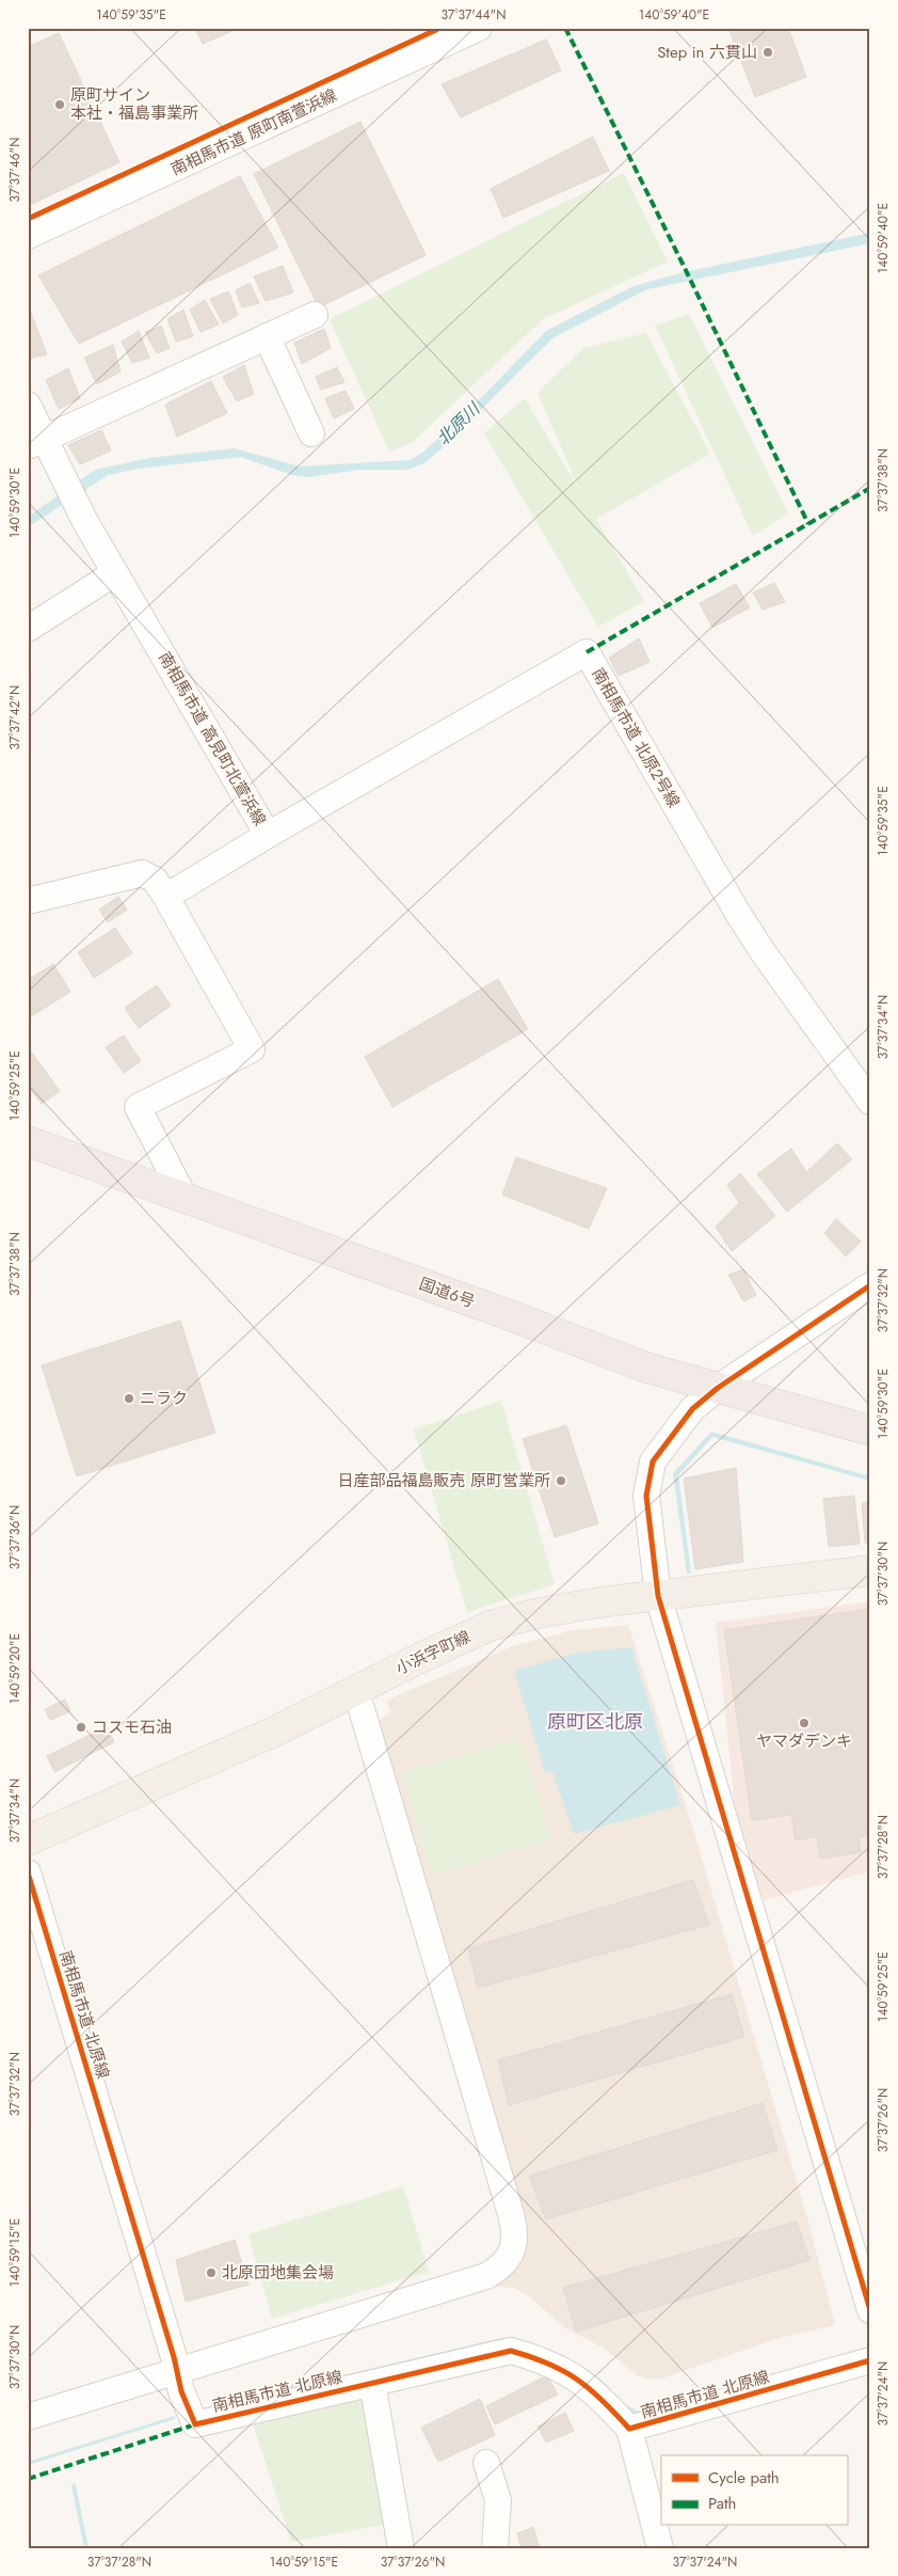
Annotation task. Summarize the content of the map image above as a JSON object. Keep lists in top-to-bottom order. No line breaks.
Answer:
{"streets":{"highway":["国道6号"],"main road":["小浜字町線"],"street":["南相馬市道 原町南萱浜線","南相馬市道 北原2号線","南相馬市道 高見町北萱浜線","南相馬市道 北原線"]},"crossings":[["南相馬市道 北原2号線","南相馬市道 高見町北萱浜線"]],"districts":["原町区北原"],"water":["北原川"],"places":["Step in 六貫山","原町サイン 本社・福島事業所","ニラク","日産部品福島販売 原町営業所","ヤマダデンキ","コスモ石油","北原団地集会場"],"legend":["Cycle path","Path"],"coordinates":["140°59'35\"E","37°37'44\"N","140°59'40\"E","37°37'46\"N","37°37'38\"N","140°59'30\"E","37°37'42\"N","37°37'34\"N","140°59'25\"E","37°37'32\"N","37°37'36\"N","37°37'30\"N","140°59'20\"E","37°37'28\"N","37°37'26\"N","140°59'15\"E","37°37'24\"N"]}
